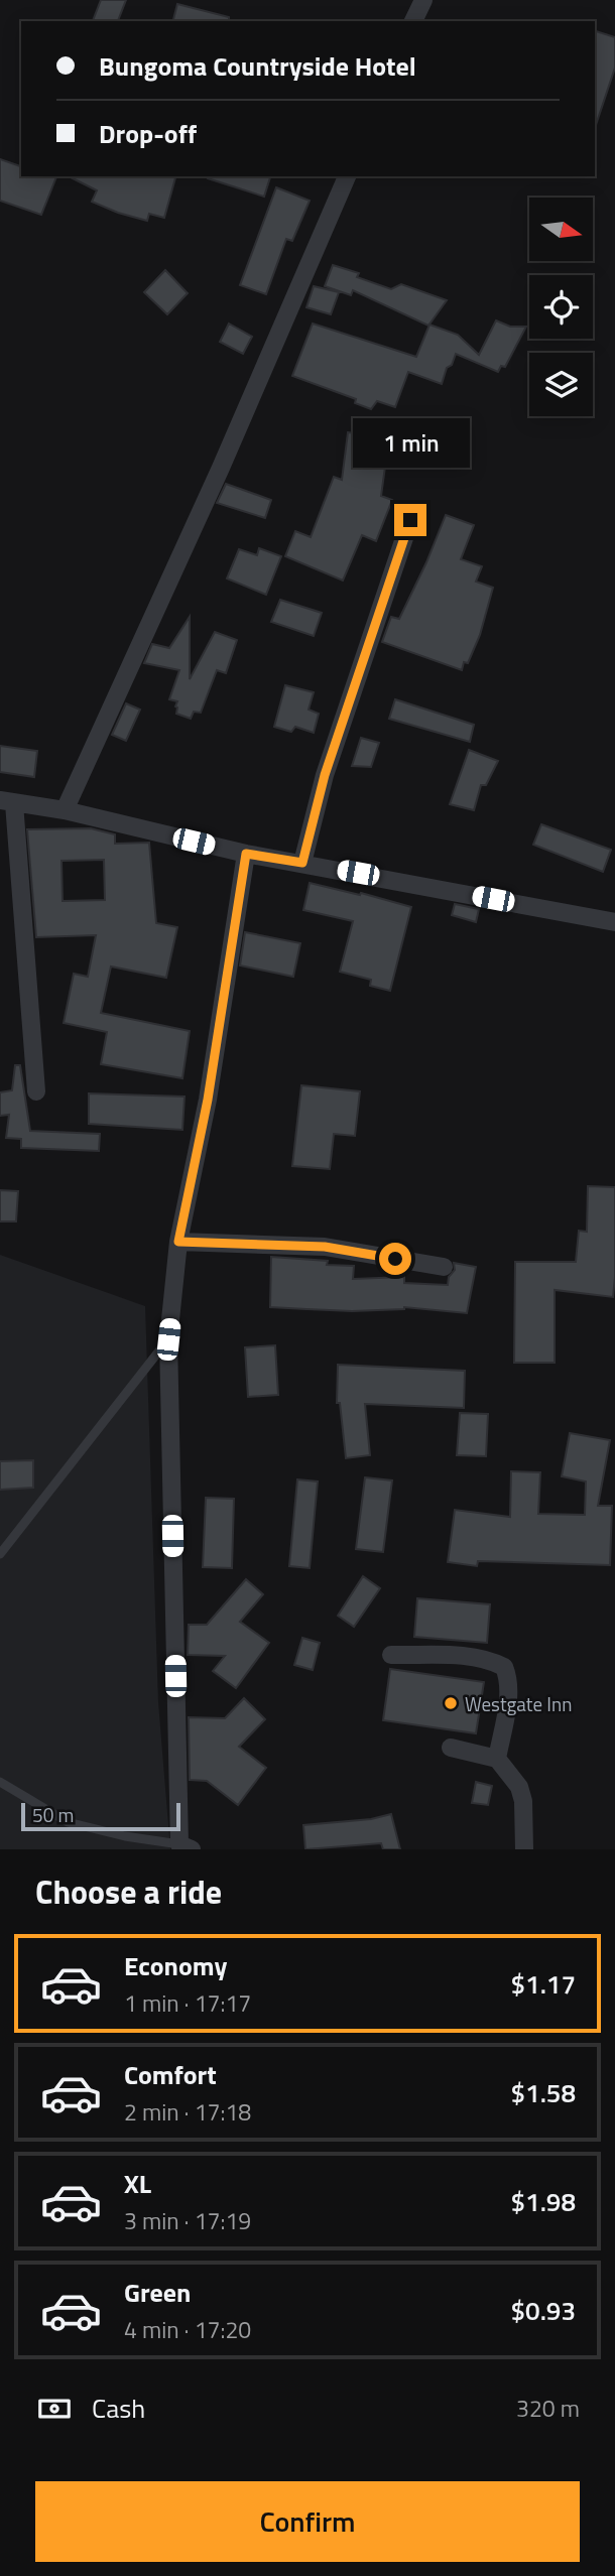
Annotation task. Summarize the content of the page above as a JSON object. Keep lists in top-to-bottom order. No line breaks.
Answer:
{"places":["Westgate Inn"],"scale_bar":"50 m","north":"right","page":{"banner":["Bungoma Countryside Hotel","Drop-off"],"bubble":"1 min","scale":"50 m","heading":"Choose a ride","list":[{"name":"Economy","note":"1 min · 17:17","value":"$1.17"},{"name":"Comfort","note":"2 min · 17:18","value":"$1.58"},{"name":"XL","note":"3 min · 17:19","value":"$1.98"},{"name":"Green","note":"4 min · 17:20","value":"$0.93"}],"pay":["Cash","320 m"],"buttons":"Confirm"}}
